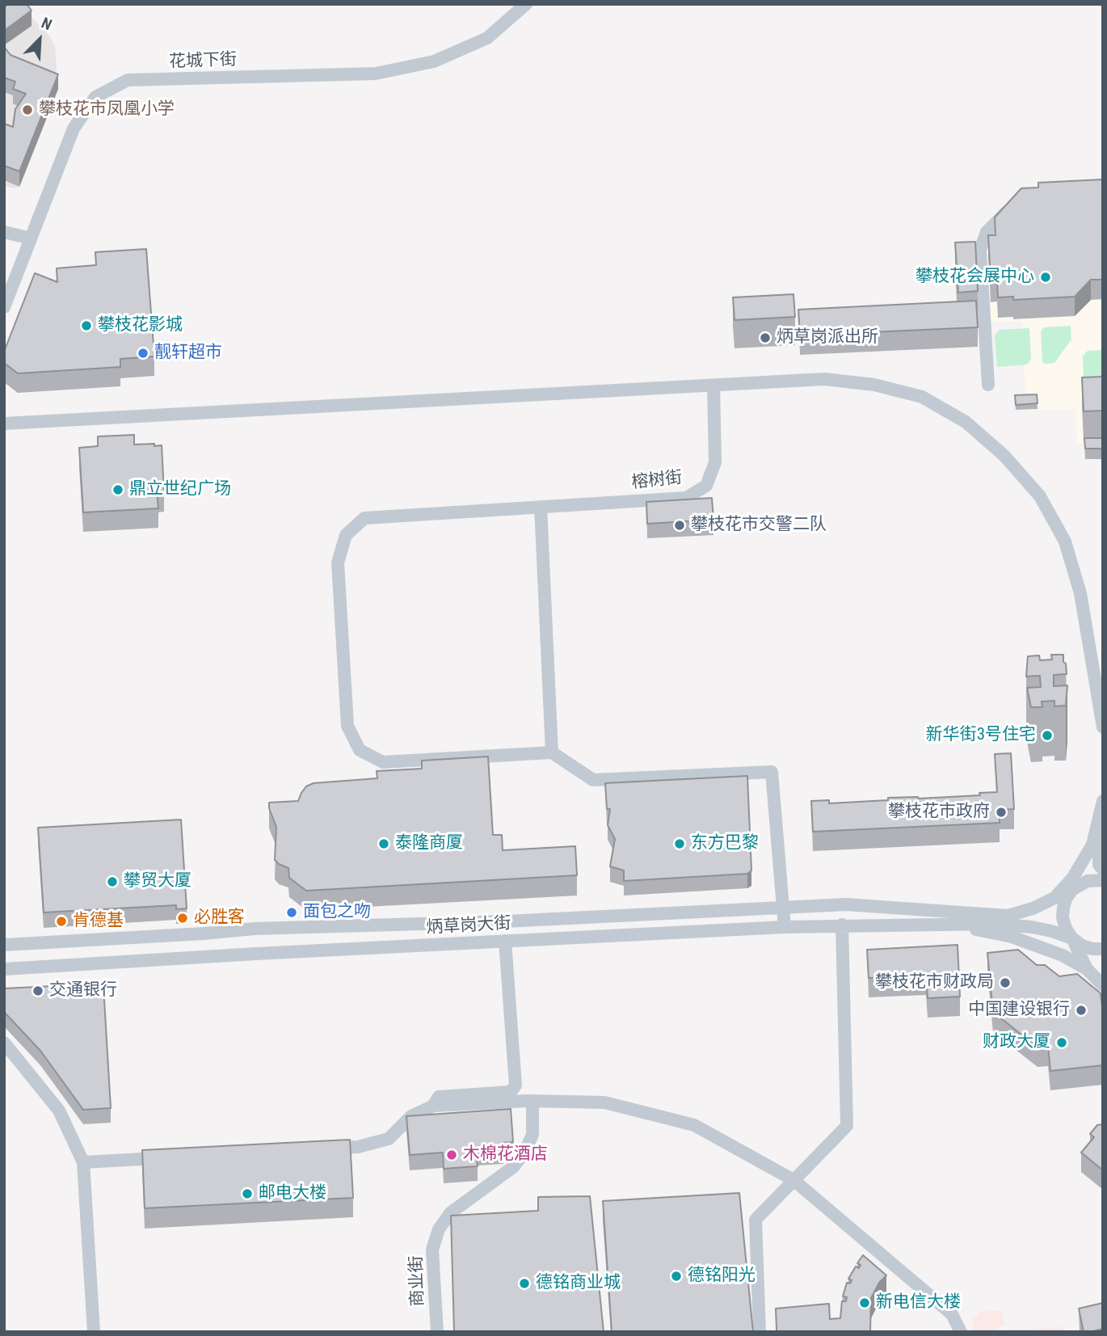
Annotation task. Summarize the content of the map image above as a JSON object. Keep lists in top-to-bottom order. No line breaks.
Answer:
{"streets":{"street":["花城下街","榕树街","炳草岗大街","商业街"]},"places":["攀枝花市凤凰小学","攀枝花会展中心","攀枝花影城","炳草岗派出所","靓轩超市","鼎立世纪广场","攀枝花市交警二队","新华街3号住宅","攀枝花市政府","泰隆商厦","东方巴黎","攀贸大厦","面包之吻","必胜客","肯德基","攀枝花市财政局","交通银行","中国建设银行","财政大厦","木棉花酒店","邮电大楼","德铭阳光","德铭商业城","新电信大楼"],"north":"top right"}
